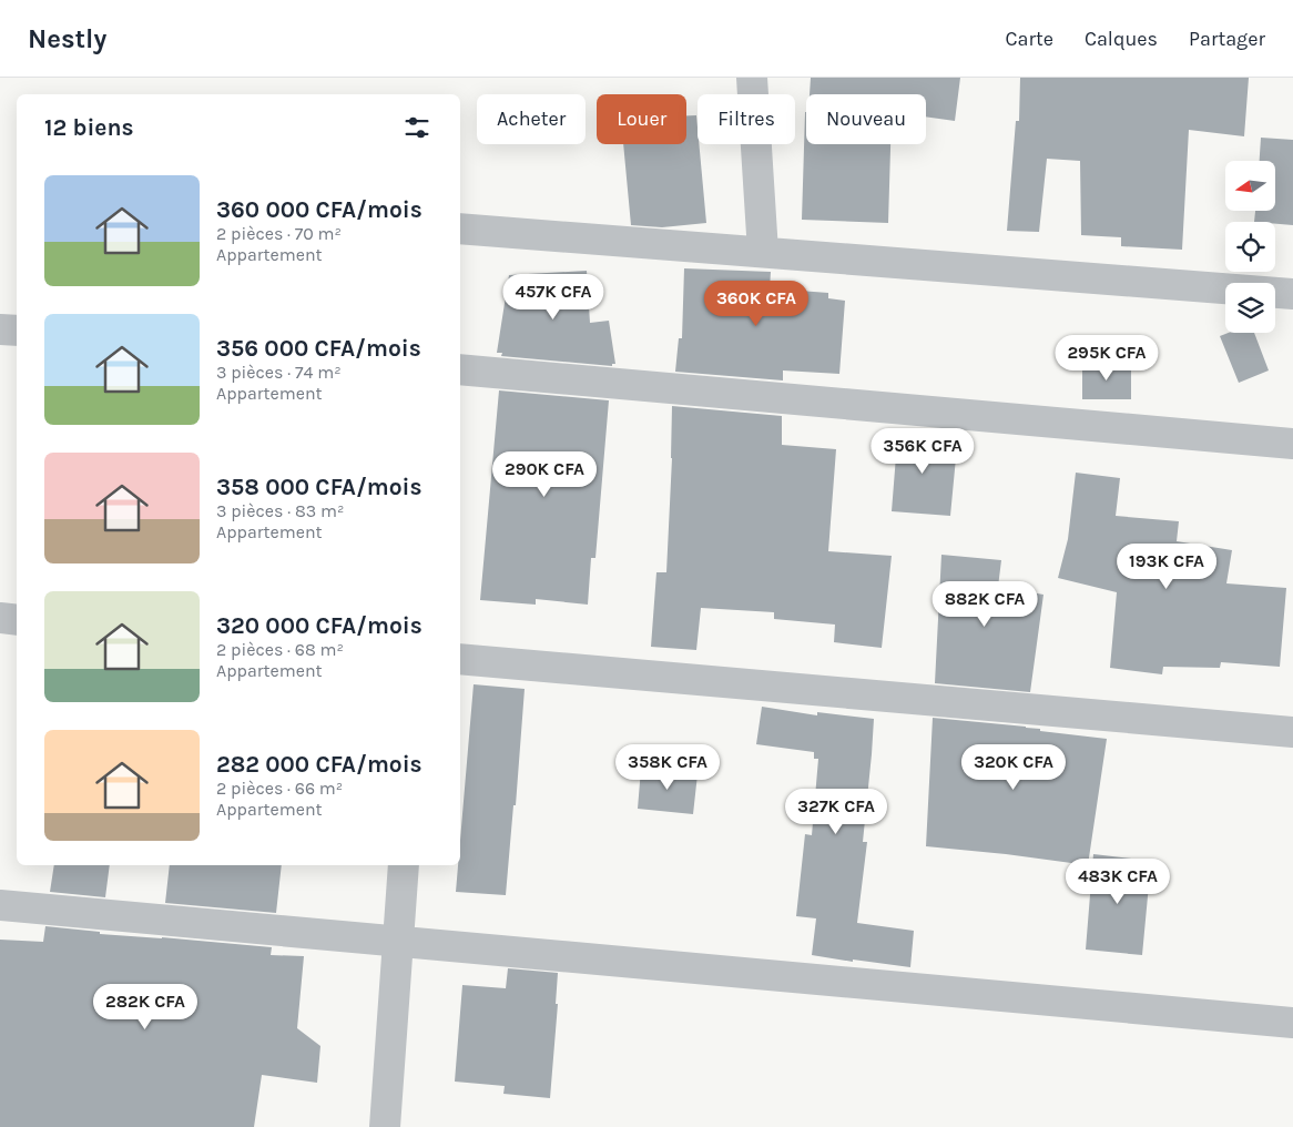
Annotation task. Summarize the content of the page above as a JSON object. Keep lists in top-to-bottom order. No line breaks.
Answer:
{"north":"left","page":{"header":"Nestly","nav":["Carte","Calques","Partager"],"chip":["Acheter","Louer","Filtres","Nouveau"],"heading":"12 biens","list":[{"name":"360 000 CFA/mois","note":"2 pièces · 70 m² · Appartement"},{"name":"356 000 CFA/mois","note":"3 pièces · 74 m² · Appartement"},{"name":"358 000 CFA/mois","note":"3 pièces · 83 m² · Appartement"},{"name":"320 000 CFA/mois","note":"2 pièces · 68 m² · Appartement"},{"name":"282 000 CFA/mois","note":"2 pièces · 66 m² · Appartement"}],"price":["457K CFA","360K CFA","295K CFA","356K CFA","290K CFA","193K CFA","882K CFA","358K CFA","320K CFA","327K CFA","483K CFA","282K CFA"]}}
